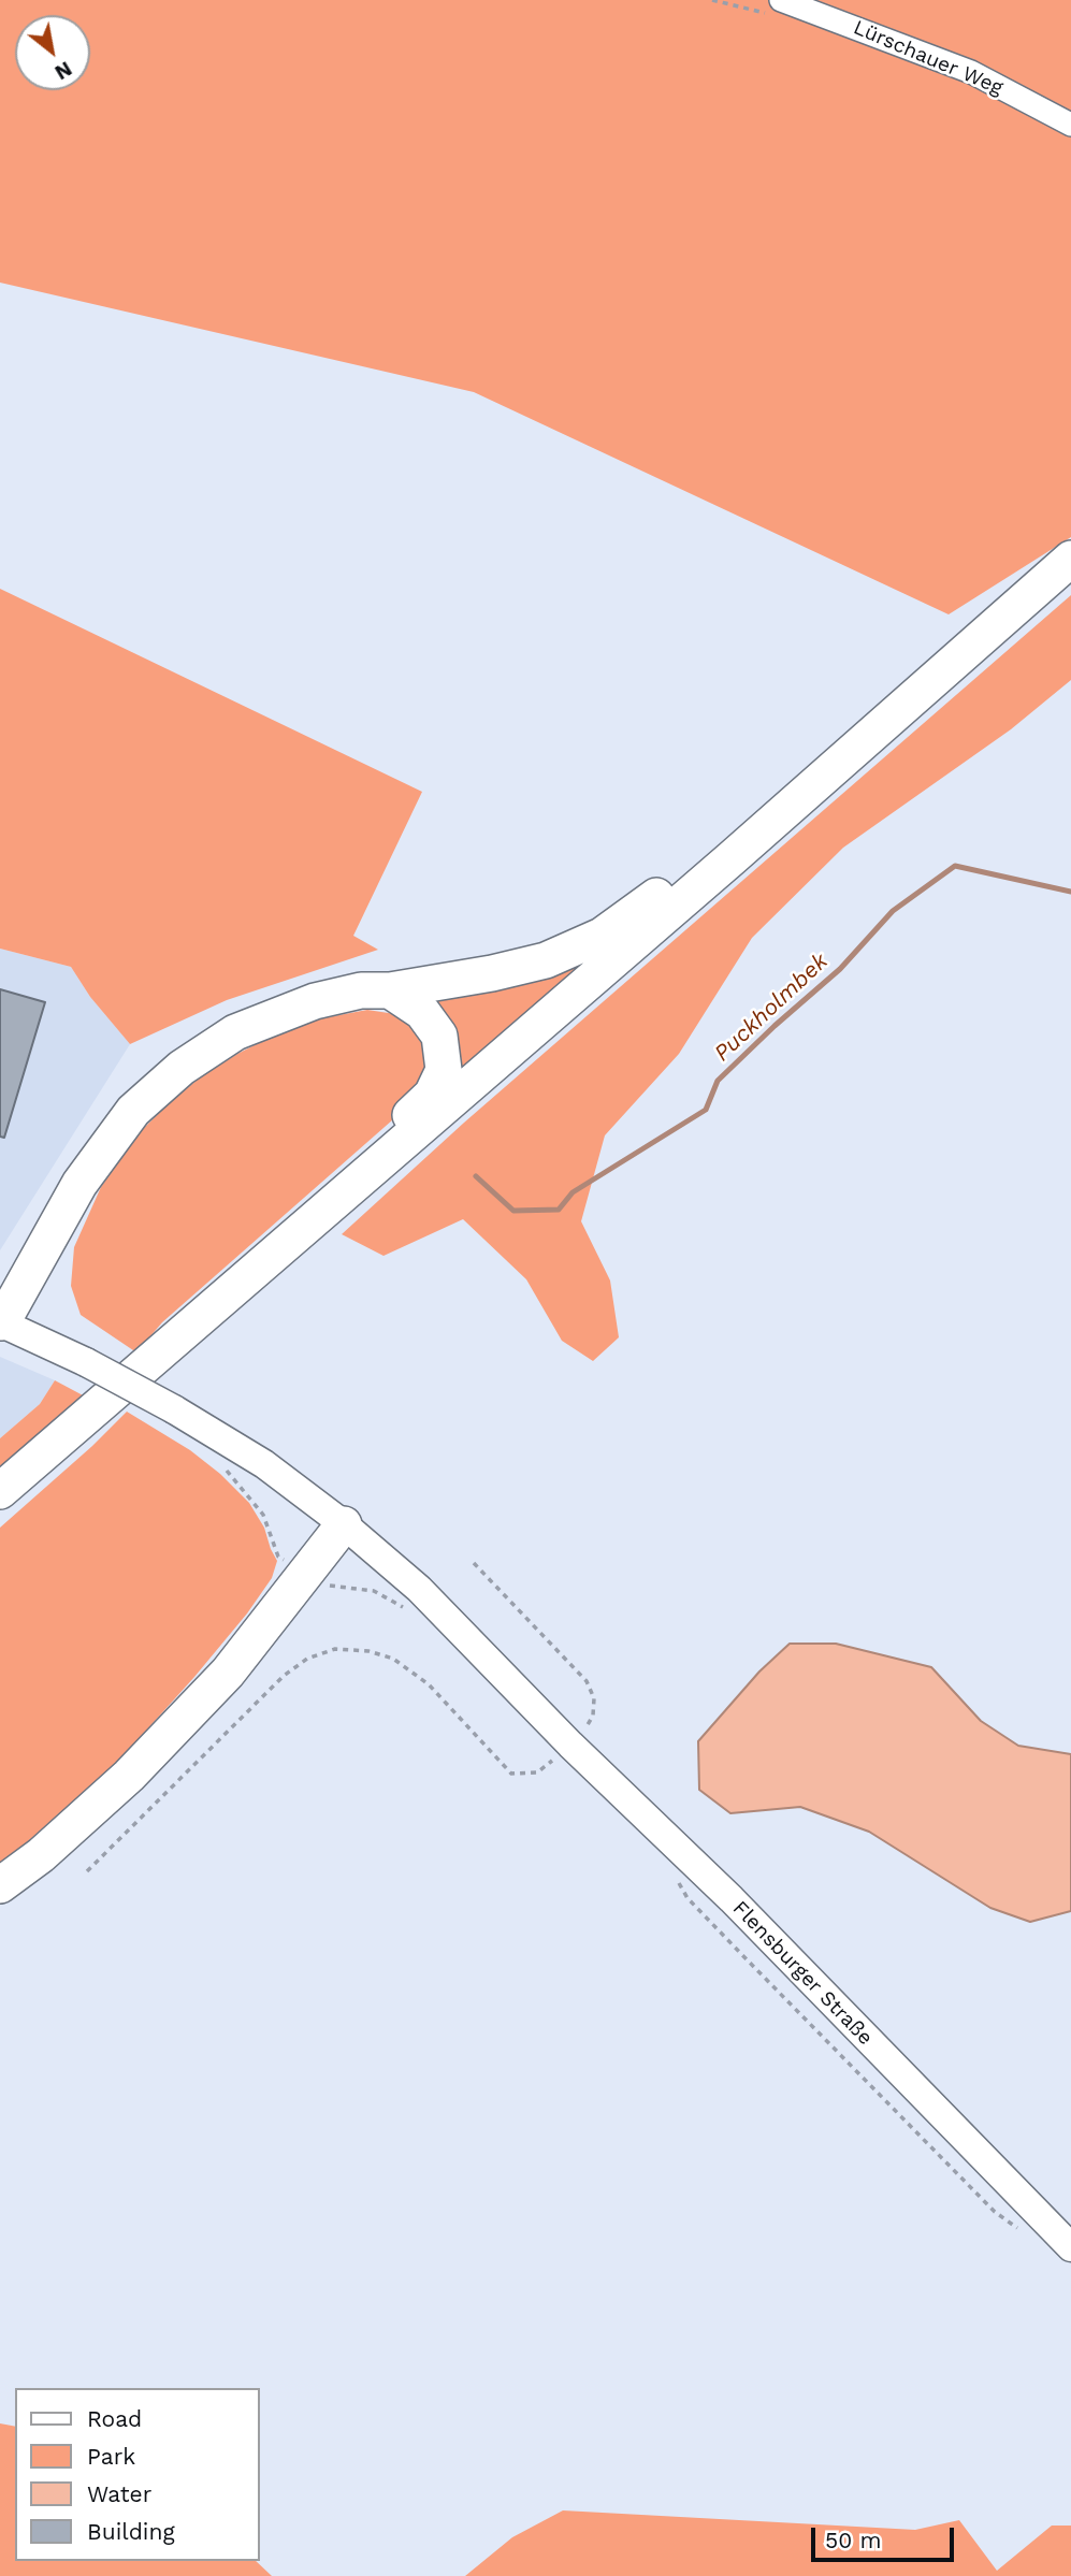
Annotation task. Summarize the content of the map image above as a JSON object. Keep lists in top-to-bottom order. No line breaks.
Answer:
{"streets":{"street":["Lürschauer Weg","Flensburger Straße"]},"water":["Puckholmbek"],"legend":["Road","Park","Water","Building"],"scale_bar":"50 m","north":"bottom right"}
